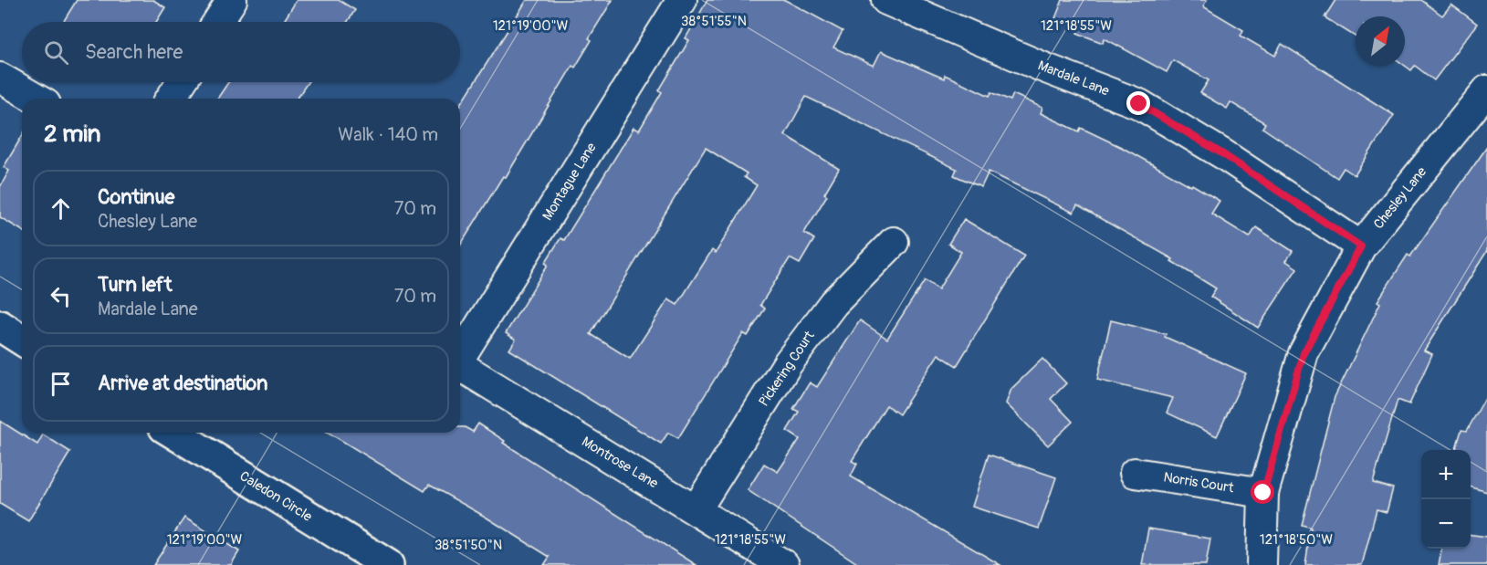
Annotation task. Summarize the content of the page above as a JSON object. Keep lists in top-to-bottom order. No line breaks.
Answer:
{"streets":{"street":["Mardale Lane","Montague Lane","Chesley Lane","Pickering Court","Montrose Lane","Norris Court","Caledon Circle"]},"crossings":[["Mardale Lane","Chesley Lane"],["Chesley Lane","Norris Court"],["Pickering Court","Montrose Lane"]],"north":"top right","page":{"search":"Search here","heading":["2 min","Walk · 140 m"],"list":[["Continue","Chesley Lane","70 m"],["Turn left","Mardale Lane","70 m"],"Arrive at destination"],"map_buttons":["+","−"]},"coordinates":["38°51'55\"N","121°19'00\"W","121°18'55\"W","121°18'50\"W","38°51'50\"N"]}
